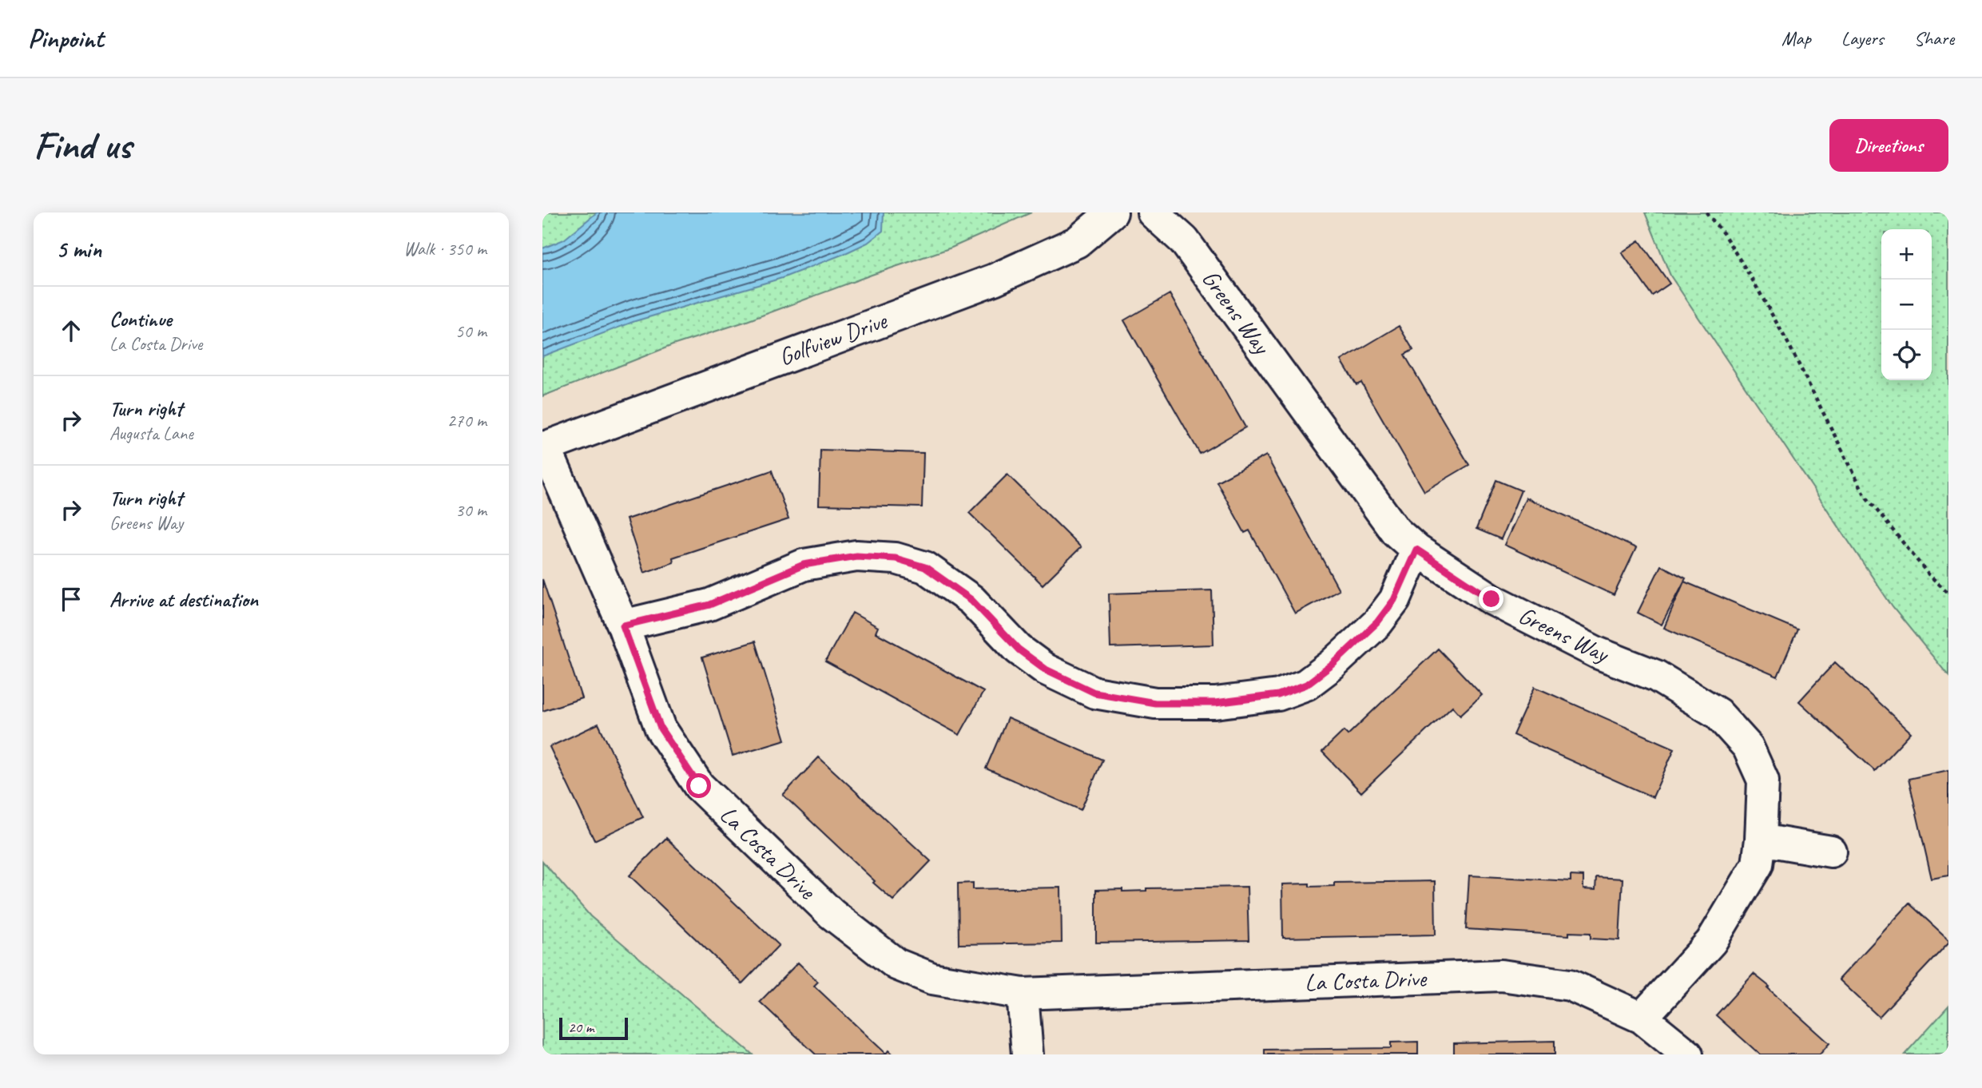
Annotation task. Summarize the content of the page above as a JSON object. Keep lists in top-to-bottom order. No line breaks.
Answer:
{"streets":{"street":["Greens Way","Golfview Drive","La Costa Drive"]},"crossings":[["Greens Way","La Costa Drive"],["Golfview Drive","La Costa Drive"]],"scale_bar":"20 m","page":{"header":"Pinpoint","nav":["Map","Layers","Share"],"buttons":"Directions","title":"Find us","heading":["5 min","Walk · 350 m"],"map_buttons":["+","−"],"list":[["Continue","La Costa Drive","50 m"],["Turn right","Augusta Lane","270 m"],["Turn right","Greens Way","30 m"],"Arrive at destination"],"scale":"20 m"}}
